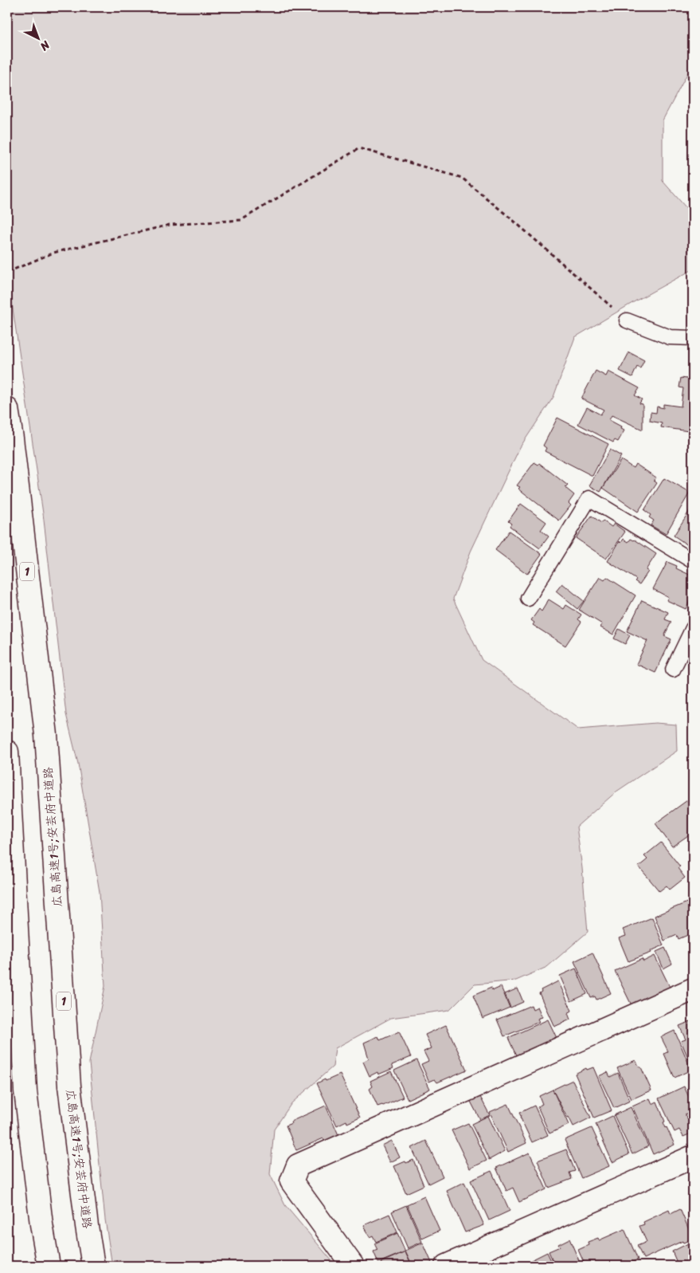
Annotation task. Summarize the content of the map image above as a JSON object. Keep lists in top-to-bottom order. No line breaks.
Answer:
{"streets":{"main road":["1","広島高速1号;安芸府中道路"]},"north":"bottom right"}
